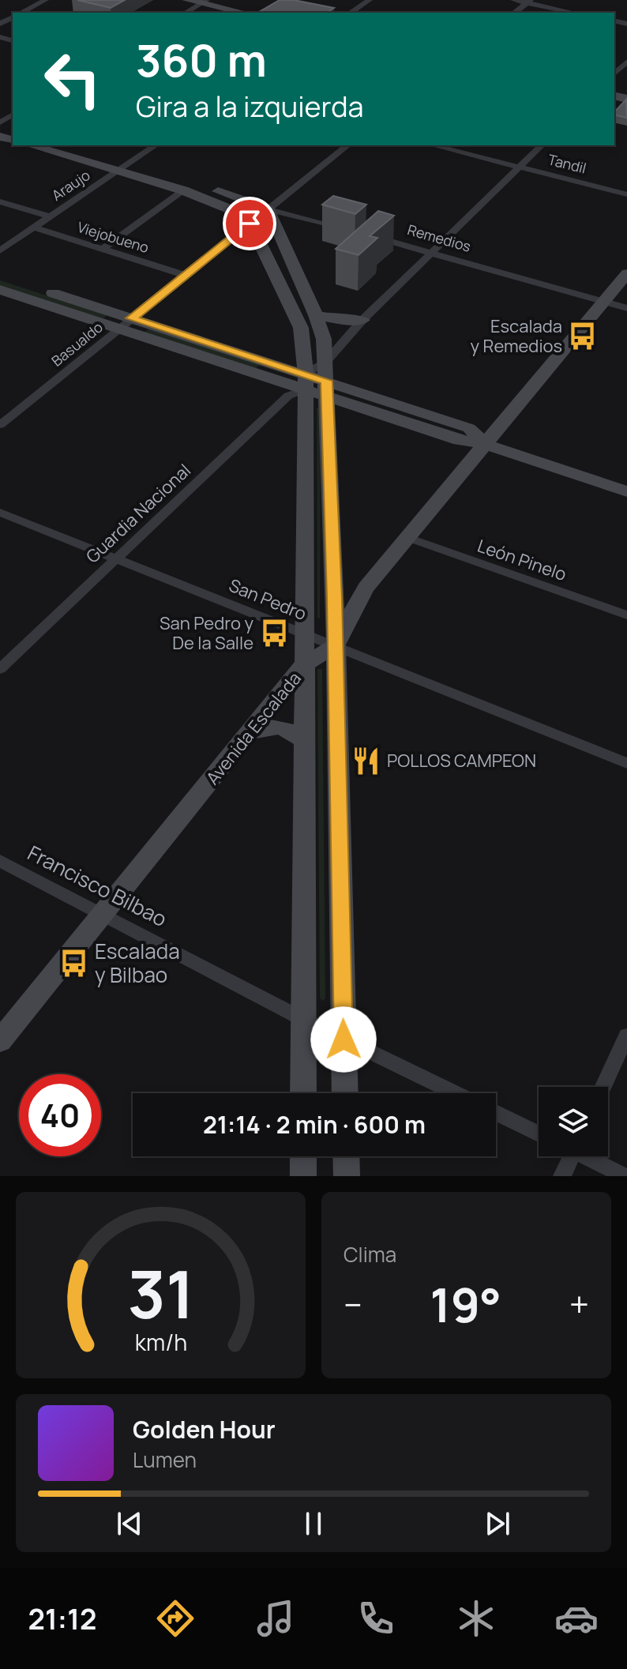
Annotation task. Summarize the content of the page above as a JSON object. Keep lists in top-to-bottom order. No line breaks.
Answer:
{"streets":{"street":["Tandil","Araujo","Viejobueno","Remedios","Basualdo","Guardia Nacional","León Pinelo","San Pedro","Avenida Escalada","Francisco Bilbao"]},"crossings":[["Tandil","Guardia Nacional"],["Araujo","Viejobueno"],["Viejobueno","Basualdo"],["Remedios","Guardia Nacional"],["Guardia Nacional","San Pedro"],["San Pedro","Avenida Escalada"],["Avenida Escalada","Francisco Bilbao"]],"places":{"bus stop":["Escalada y Remedios","San Pedro y De la Salle","Escalada y Bilbao"],"restaurant":["POLLOS CAMPEON"]},"page":{"turn":["360 m","Gira a la izquierda"],"limit":"40","trip":"21:14 · 2 min · 600 m","tile":"Clima","heat":["−","19°","+"],"song":["Golden Hour","Lumen"],"tabs":"21:12","gauge":["31","km/h"]}}
